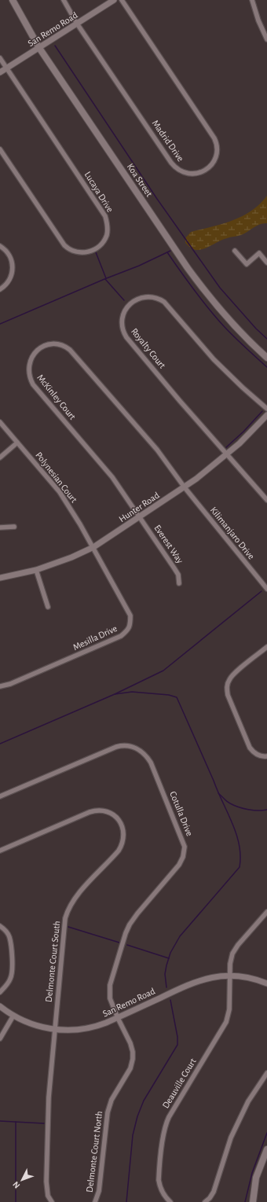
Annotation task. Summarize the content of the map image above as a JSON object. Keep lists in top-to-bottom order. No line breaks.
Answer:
{"streets":{"main road":["Koa Street"],"street":["San Remo Road","Madrid Drive","Lucaya Drive","Royalty Court","McKinley Court","Polynesian Court","Hunter Road","Kilimanjaro Drive","Everest Way","Mesilla Drive","Cotulla Drive","Delmonte Court South","Deauville Court","Delmonte Court North"]},"crossings":[["San Remo Road","Madrid Drive"],["San Remo Road","Koa Street"],["San Remo Road","Lucaya Drive"],["San Remo Road","Cotulla Drive"],["San Remo Road","Delmonte Court South"],["San Remo Road","Deauville Court"],["San Remo Road","Delmonte Court North"],["Royalty Court","Hunter Road"],["McKinley Court","Hunter Road"],["McKinley Court","Kilimanjaro Drive"],["McKinley Court","Everest Way"],["Polynesian Court","Hunter Road"],["Polynesian Court","Mesilla Drive"],["Hunter Road","Kilimanjaro Drive"],["Hunter Road","Everest Way"],["Hunter Road","Mesilla Drive"],["Cotulla Drive","Delmonte Court North"]],"north":"bottom left"}
